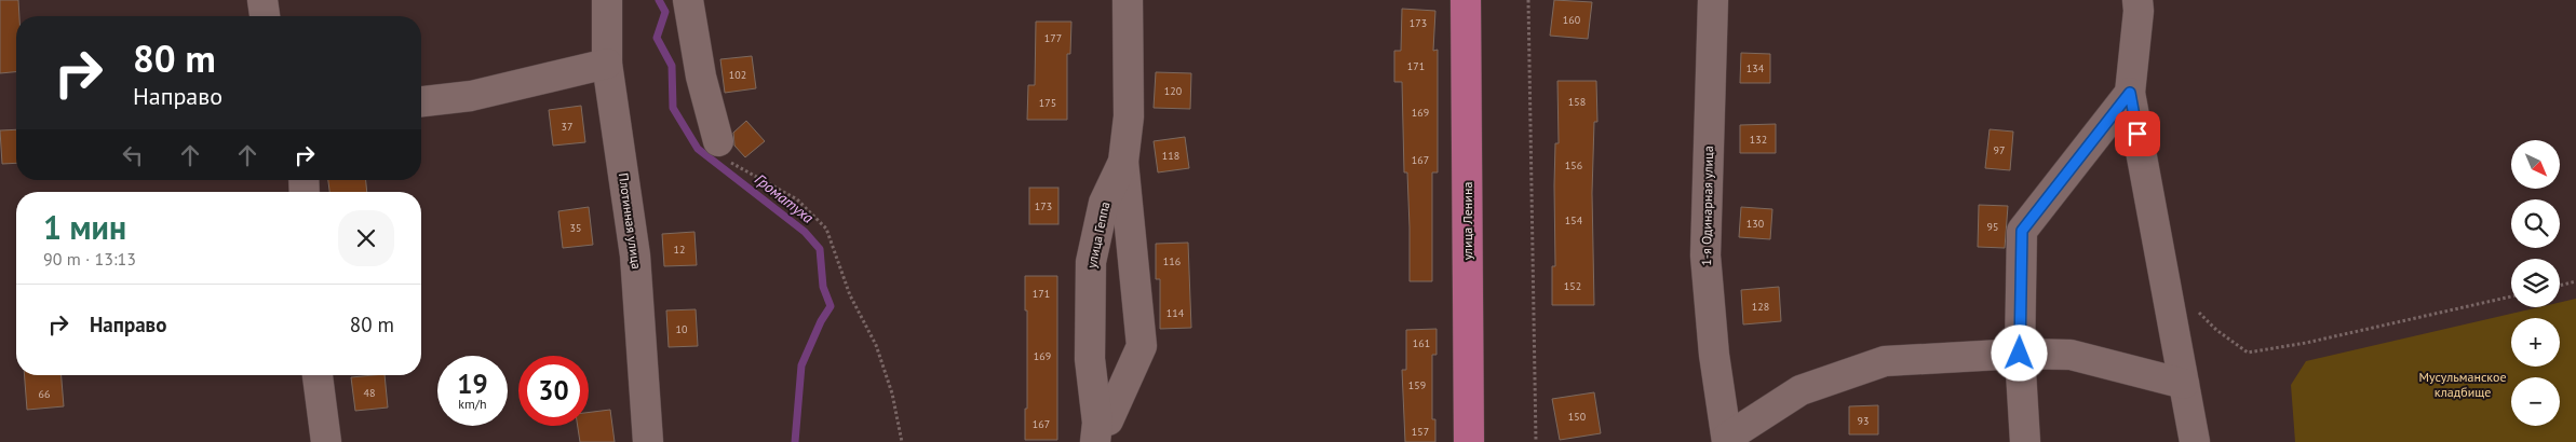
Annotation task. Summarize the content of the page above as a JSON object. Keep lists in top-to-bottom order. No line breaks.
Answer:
{"streets":{"main road":["улица Ленина"],"street":["1-я Одинарная улица","Плотинная улица","улица Геппа"]},"water":["Громатуха"],"parks":["Мусульманское кладбище"],"house_numbers":["160","173","177","171","134","102","120","158","175","169","37","132","97","118","167","156","173","154","130","95","35","12","116","152","171","128","114","10","161","169","159","48","66","150","93","167","157"],"north":"bottom right","page":{"turn":["80 m","Направо"],"map_buttons":["+","−"],"heading":["1 мин","90 m · 13:13"],"list":[{"name":"Направо","value":"80 m"}],"speed":"19 km/h","limit":"30"}}
